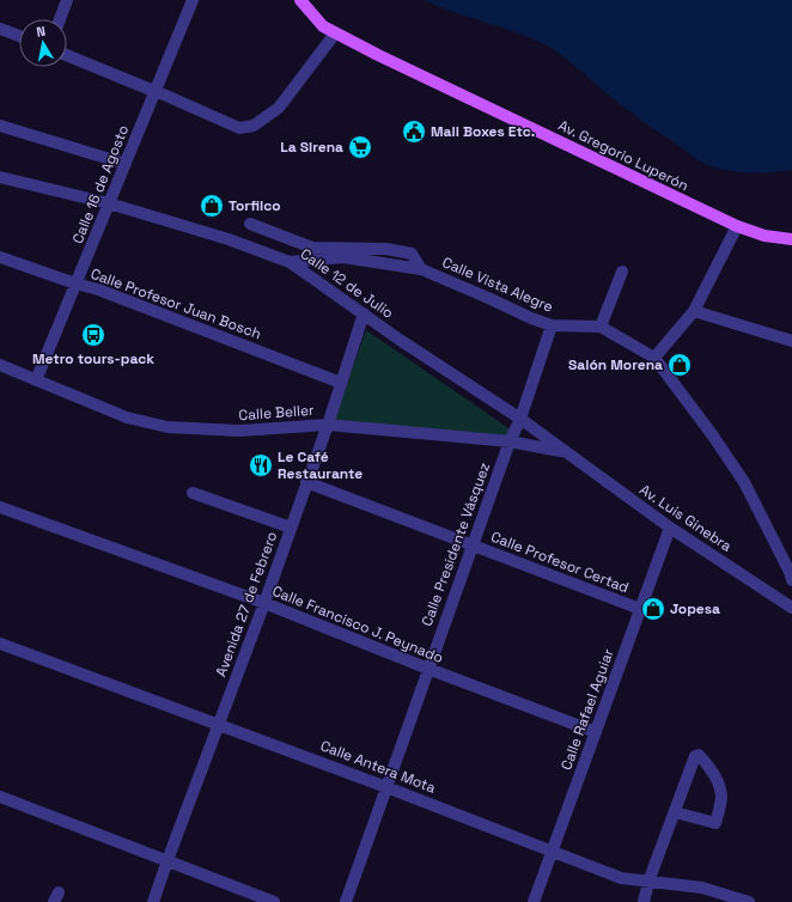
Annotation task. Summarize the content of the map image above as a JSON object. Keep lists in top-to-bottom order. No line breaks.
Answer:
{"streets":{"main road":["Av. Gregorio Luperón"],"street":["Calle 16 de Agosto","Calle 12 de Julio","Calle Vista Alegre","Calle Profesor Juan Bosch","Calle Beller","Av. Luis Ginebra","Calle Presidente Vásquez","Calle Profesor Certad","Avenida 27 de Febrero","Calle Francisco J. Peynado","Calle Rafael Aguiar","Calle Antera Mota"]},"crossings":[["Calle 16 de Agosto","Calle 12 de Julio"],["Calle 16 de Agosto","Calle Profesor Juan Bosch"],["Calle 16 de Agosto","Calle Beller"],["Calle 12 de Julio","Calle Vista Alegre"],["Calle 12 de Julio","Calle Beller"],["Calle 12 de Julio","Av. Luis Ginebra"],["Calle 12 de Julio","Calle Presidente Vásquez"],["Calle 12 de Julio","Avenida 27 de Febrero"],["Calle Profesor Juan Bosch","Avenida 27 de Febrero"],["Calle Beller","Av. Luis Ginebra"],["Calle Beller","Calle Presidente Vásquez"],["Calle Beller","Avenida 27 de Febrero"],["Av. Luis Ginebra","Calle Rafael Aguiar"],["Calle Presidente Vásquez","Calle Profesor Certad"],["Calle Presidente Vásquez","Calle Francisco J. Peynado"],["Calle Presidente Vásquez","Calle Antera Mota"],["Calle Profesor Certad","Avenida 27 de Febrero"],["Calle Profesor Certad","Calle Rafael Aguiar"],["Avenida 27 de Febrero","Calle Francisco J. Peynado"],["Avenida 27 de Febrero","Calle Antera Mota"],["Calle Francisco J. Peynado","Calle Rafael Aguiar"],["Calle Rafael Aguiar","Calle Antera Mota"]],"places":{"public building":["Mail Boxes Etc."],"supermarket":["La Sirena"],"shop":["Torfilco","Salón Morena","Jopesa"],"bus stop":["Metro tours-pack"],"restaurant":["Le Café Restaurante"]},"north":"top"}
